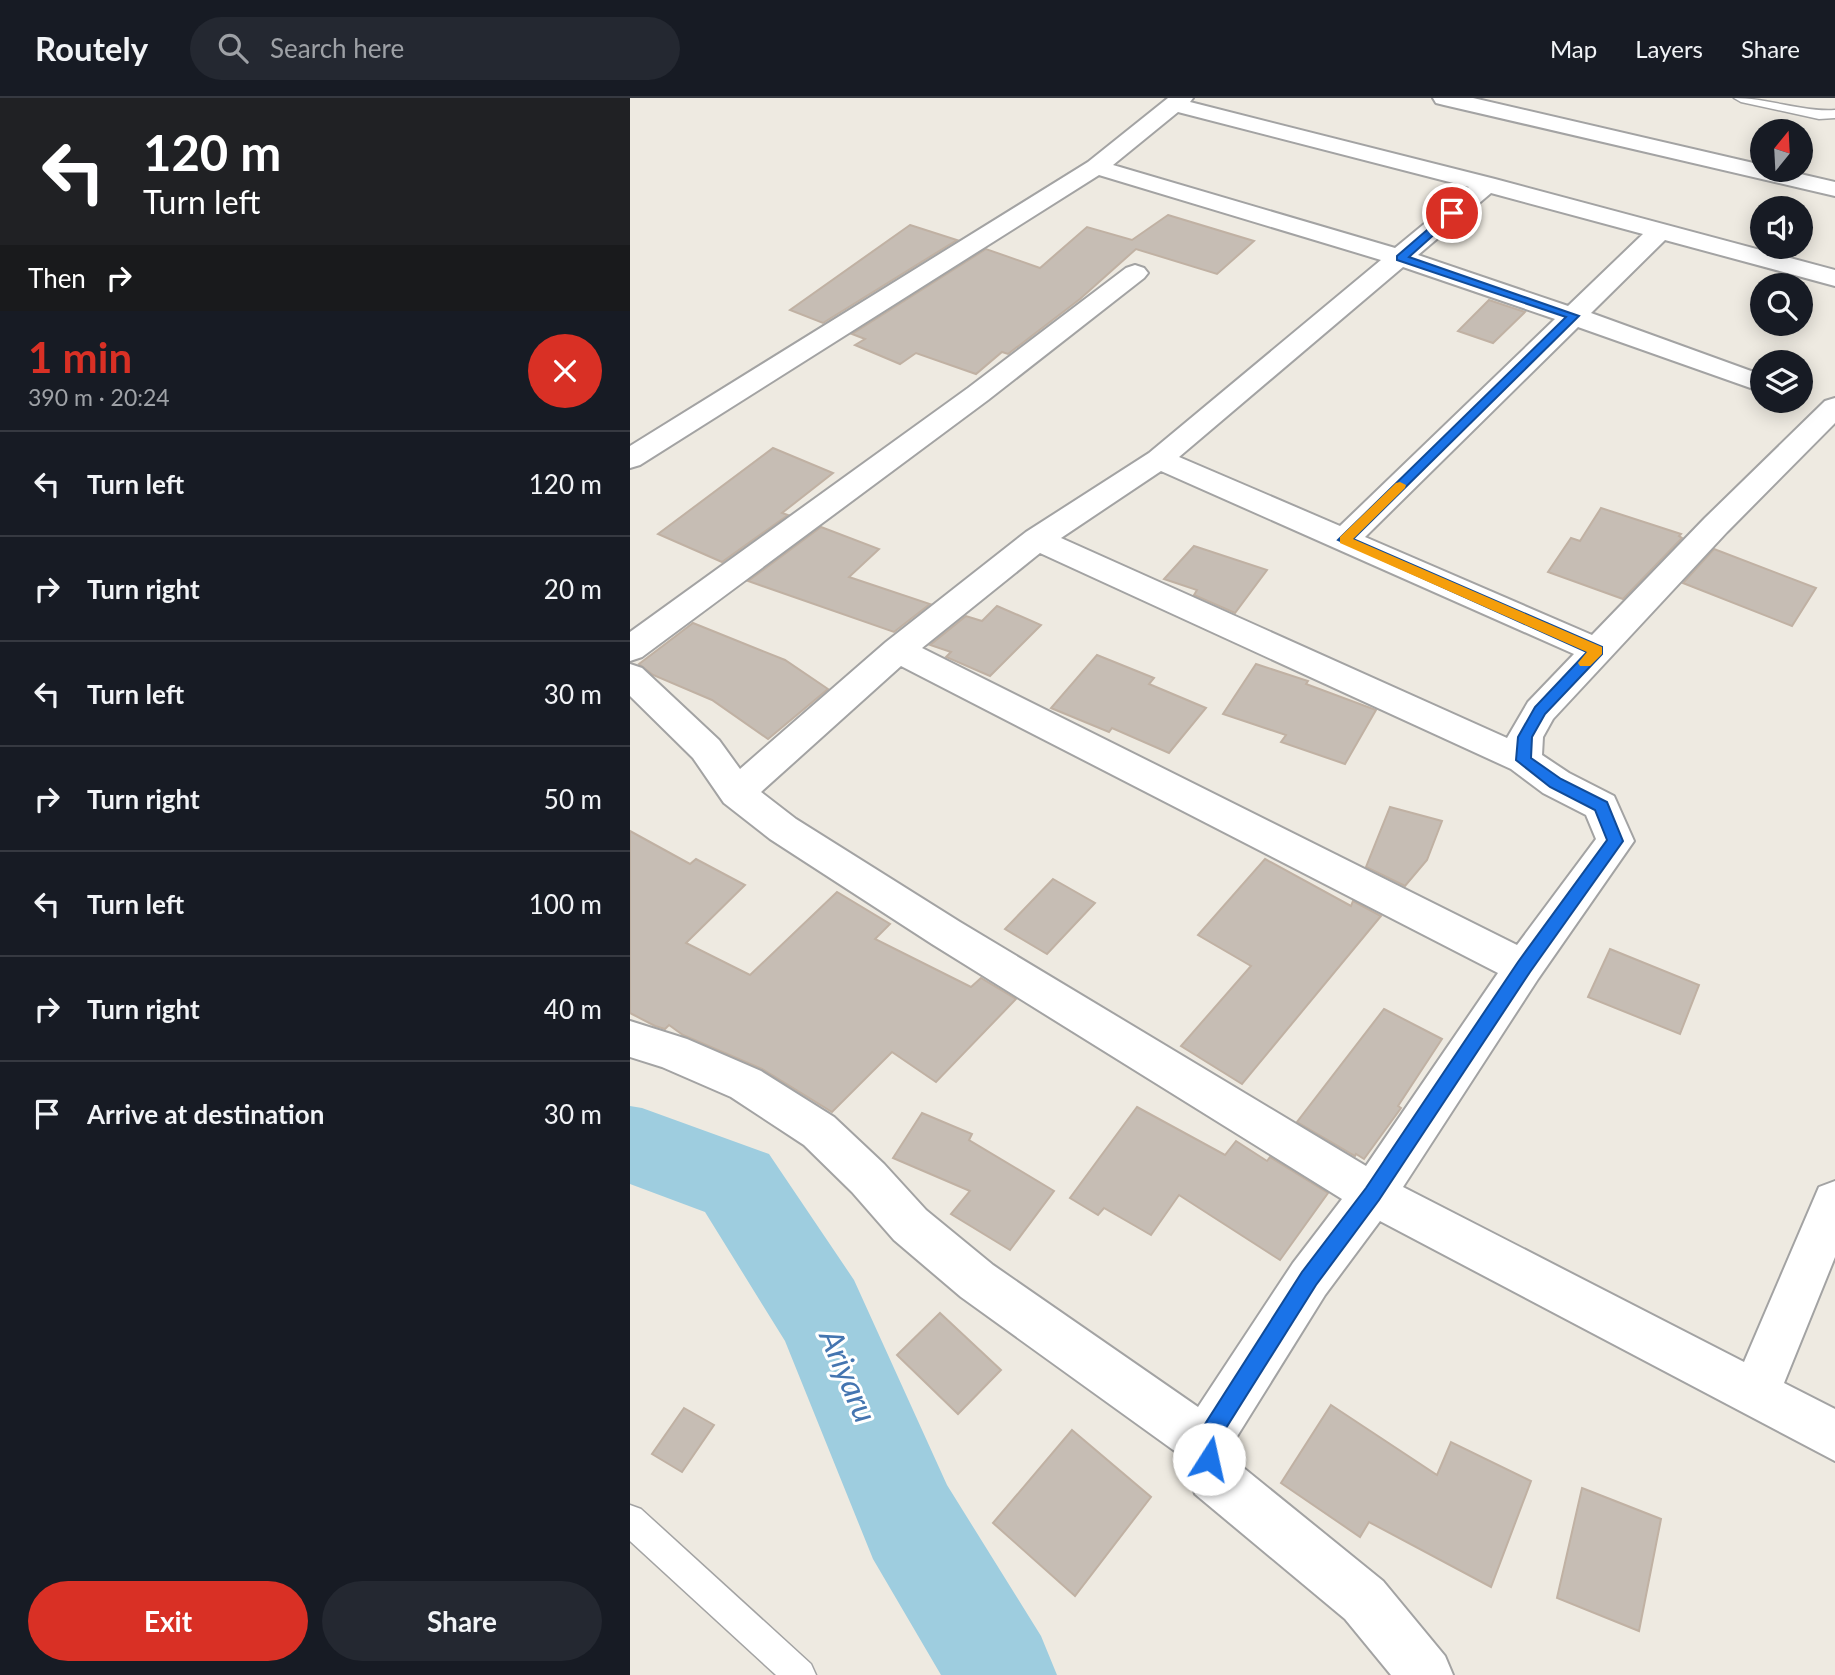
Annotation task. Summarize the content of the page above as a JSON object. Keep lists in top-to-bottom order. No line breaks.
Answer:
{"water":["Ariyaru"],"north":"top","page":{"header":"Routely","search":"Search here","nav":["Map","Layers","Share"],"turn":["120 m","Turn left"],"then":"Then","heading":["1 min","390 m · 20:24"],"list":[{"name":"Turn left","value":"120 m"},{"name":"Turn right","value":"20 m"},{"name":"Turn left","value":"30 m"},{"name":"Turn right","value":"50 m"},{"name":"Turn left","value":"100 m"},{"name":"Turn right","value":"40 m"},{"name":"Arrive at destination","value":"30 m"}],"buttons":["Exit","Share"]}}
